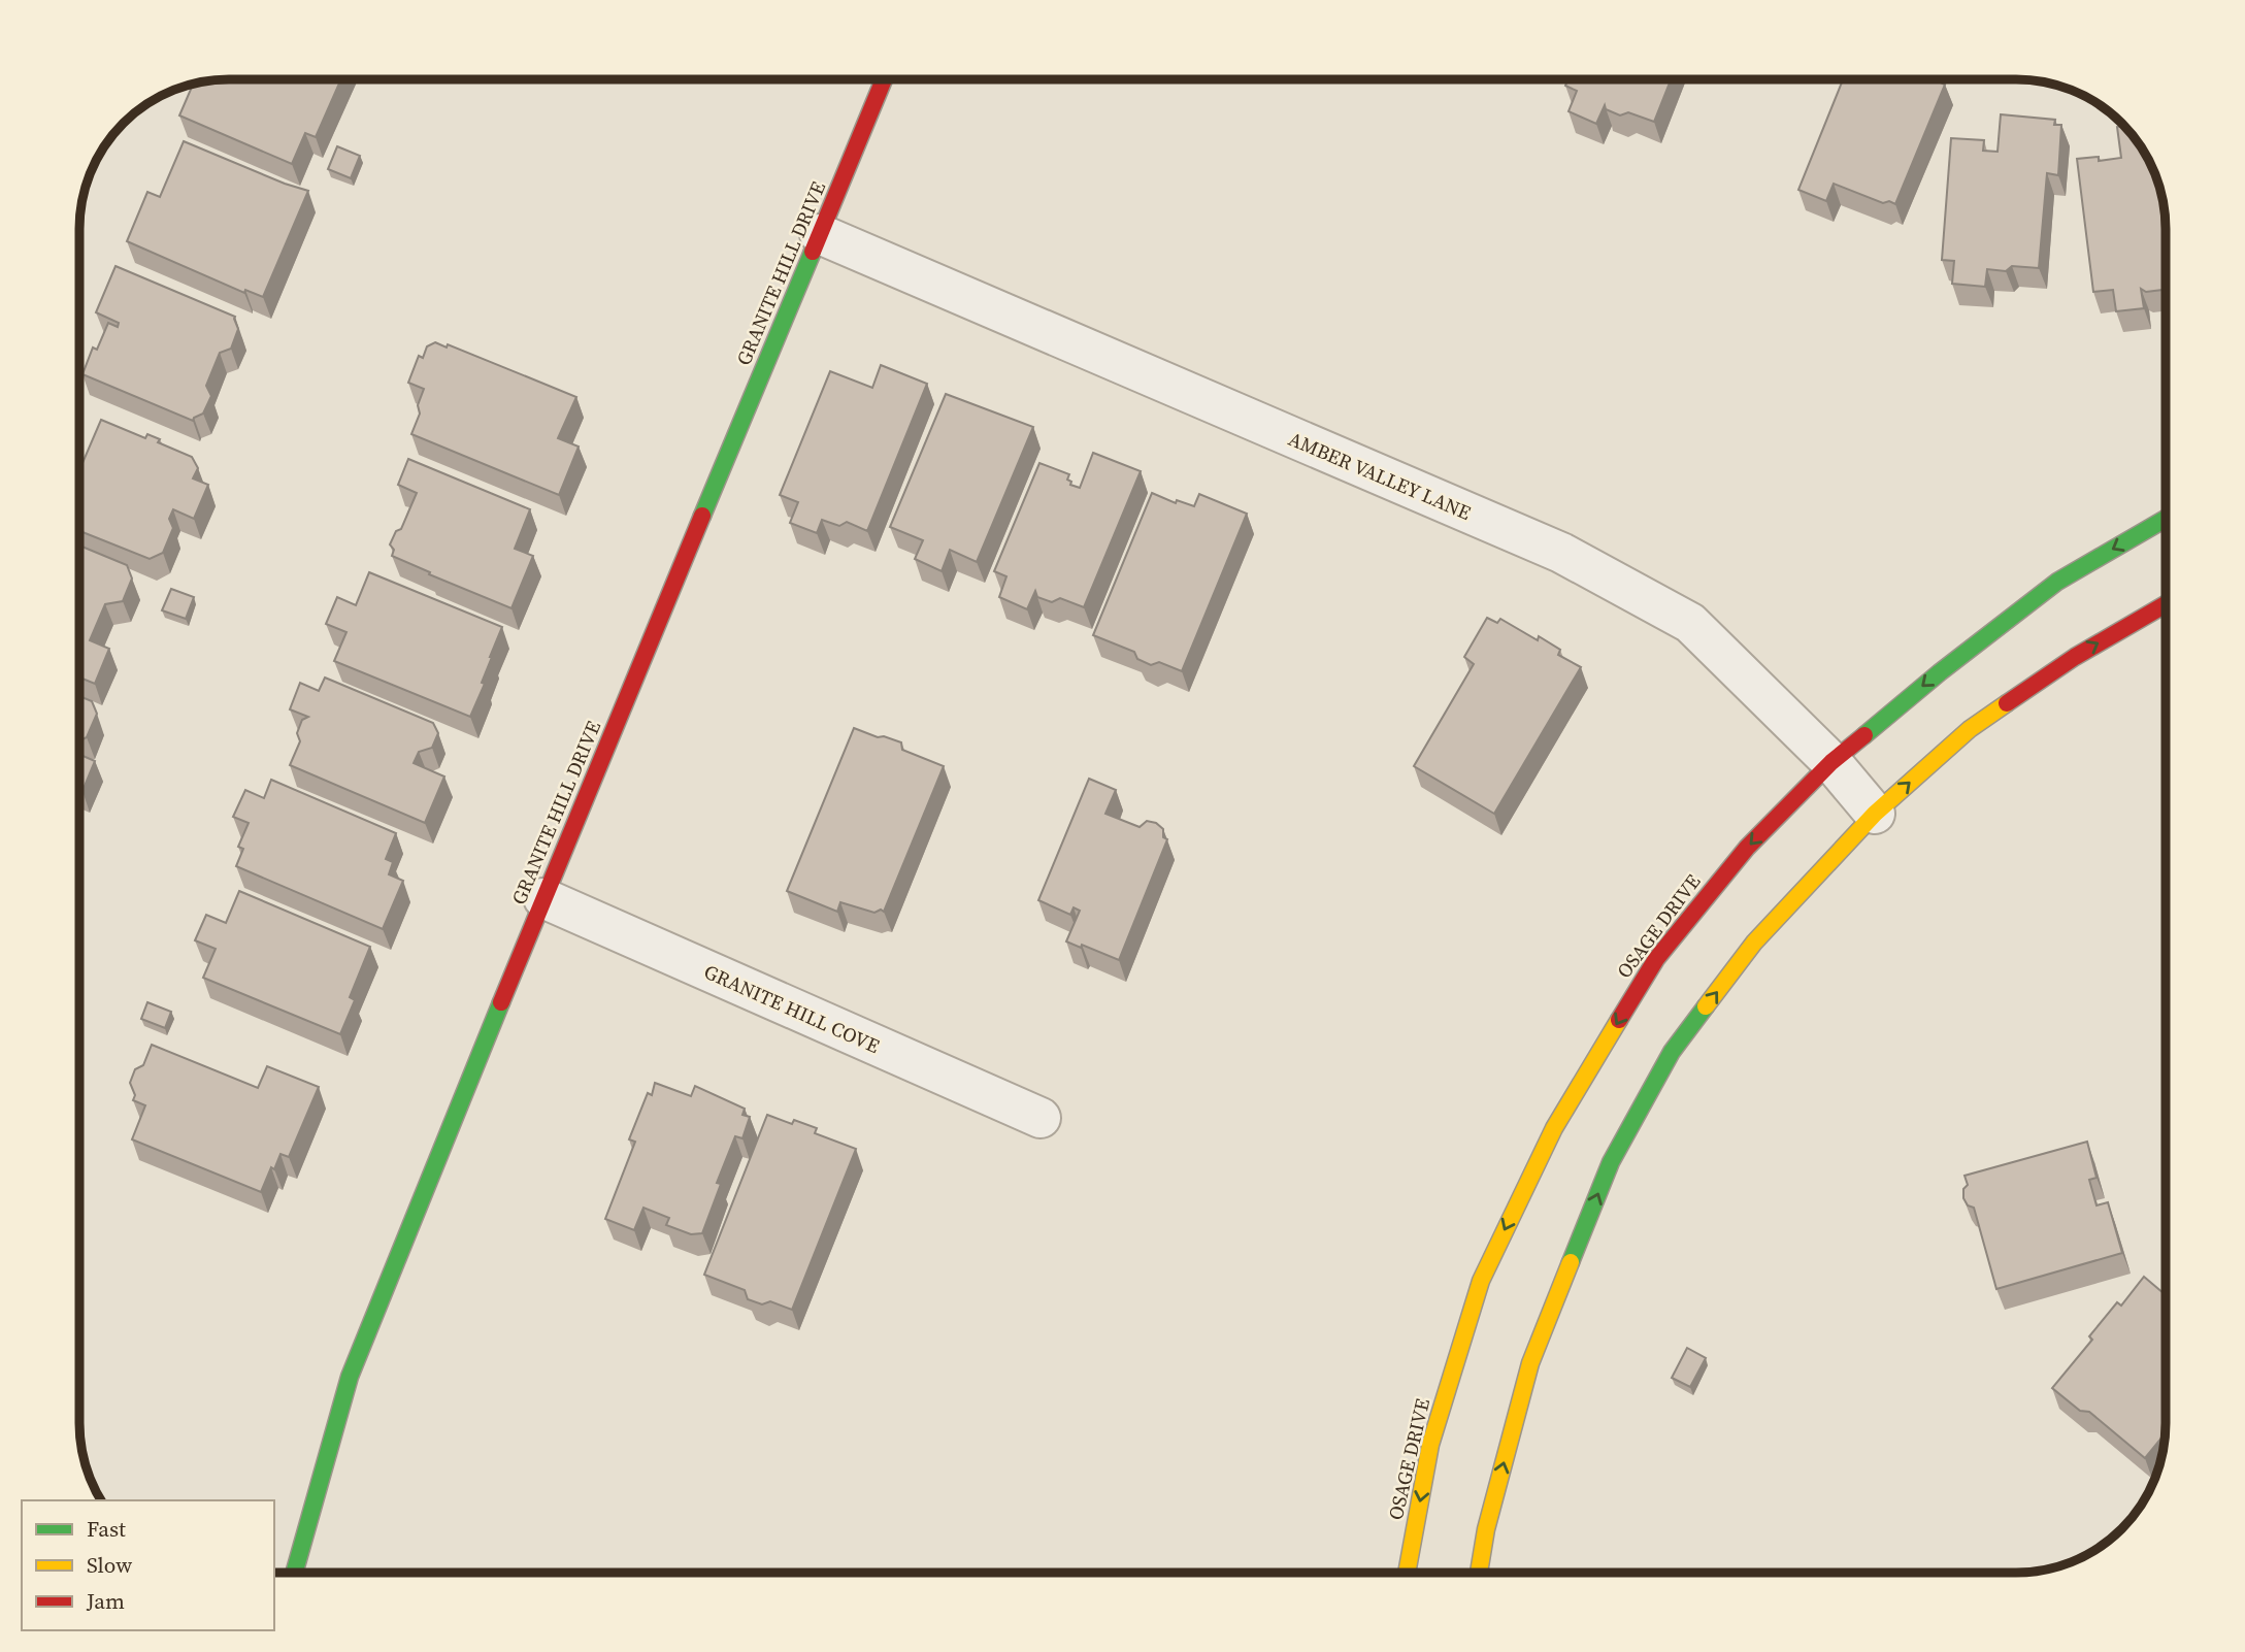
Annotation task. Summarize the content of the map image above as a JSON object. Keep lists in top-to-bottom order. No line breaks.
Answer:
{"streets":{"street":["GRANITE HILL DRIVE","AMBER VALLEY LANE","OSAGE DRIVE","GRANITE HILL COVE"]},"crossings":[["GRANITE HILL DRIVE","AMBER VALLEY LANE"],["GRANITE HILL DRIVE","GRANITE HILL COVE"],["AMBER VALLEY LANE","OSAGE DRIVE"]],"legend":["Fast","Slow","Jam"]}
